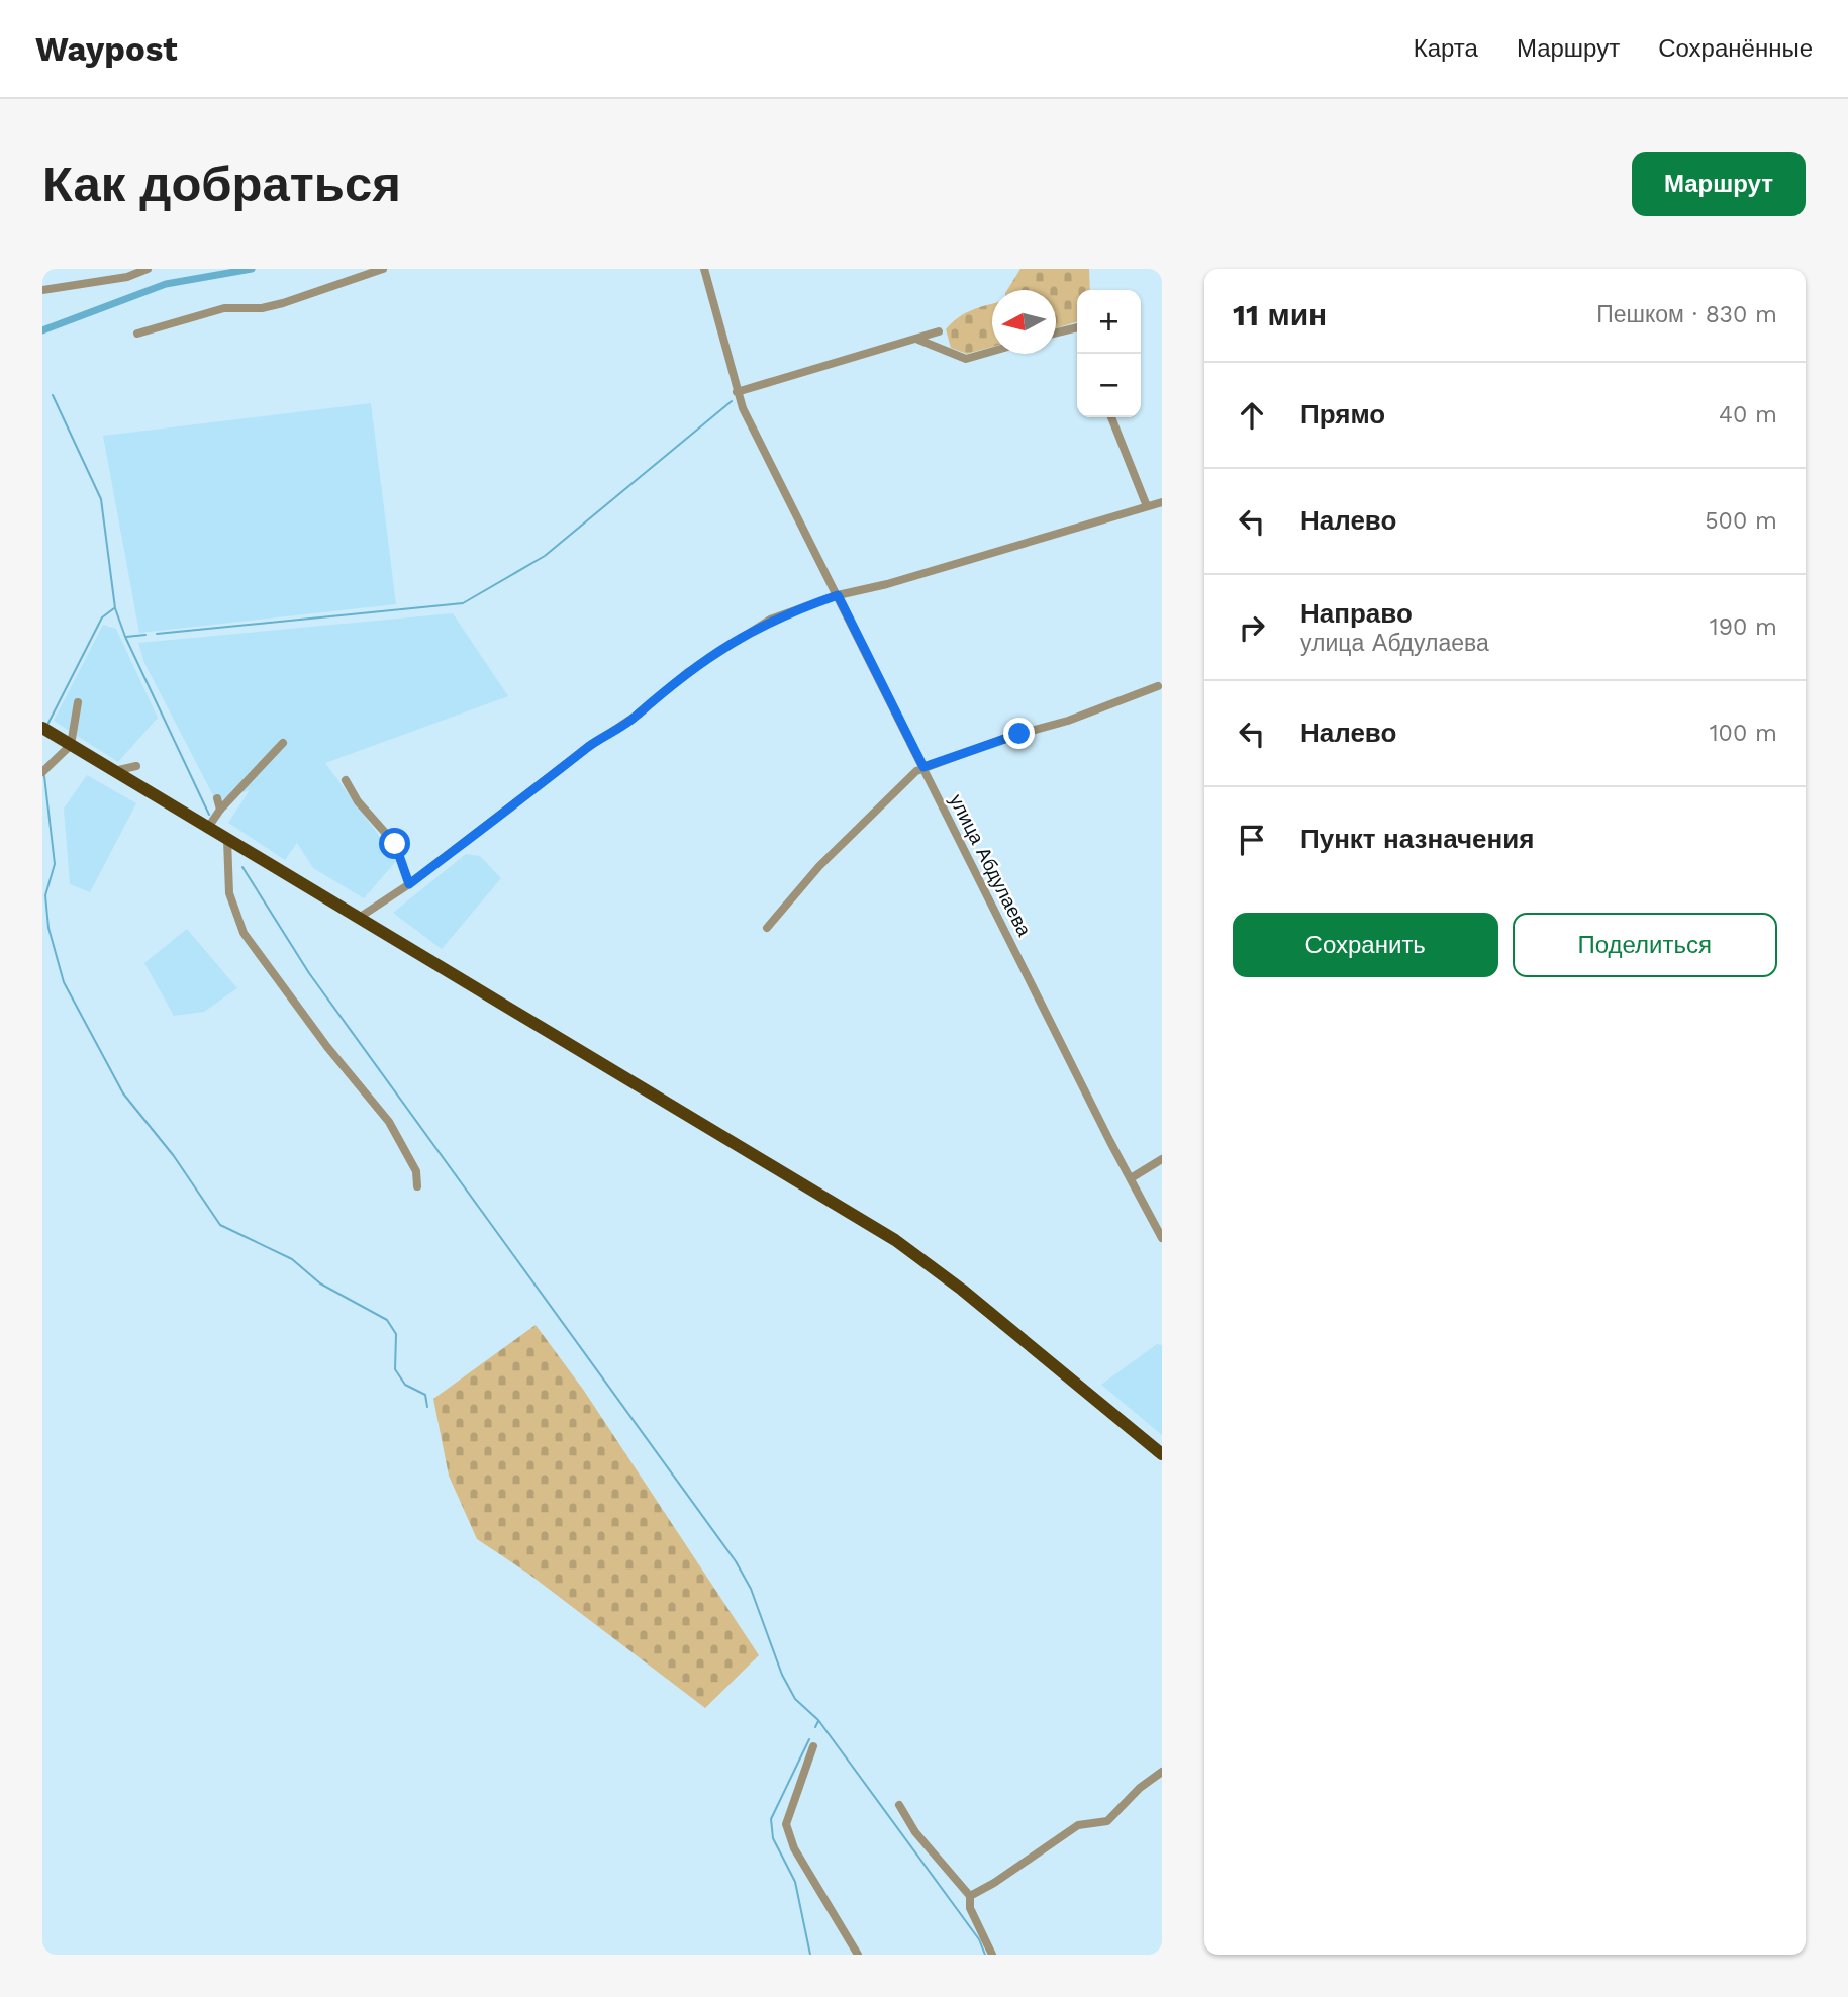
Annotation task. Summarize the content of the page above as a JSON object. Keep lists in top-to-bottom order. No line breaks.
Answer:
{"streets":{"street":["улица Абдулаева"]},"north":"left","page":{"header":"Waypost","nav":["Карта","Маршрут","Сохранённые"],"buttons":["Маршрут",["Сохранить","Поделиться"]],"title":"Как добраться","heading":["11 мин","Пешком · 830 m"],"map_buttons":["+","−"],"list":[["Прямо","40 m"],["Налево","500 m"],["Направо","улица Абдулаева","190 m"],["Налево","100 m"],"Пункт назначения"]}}
